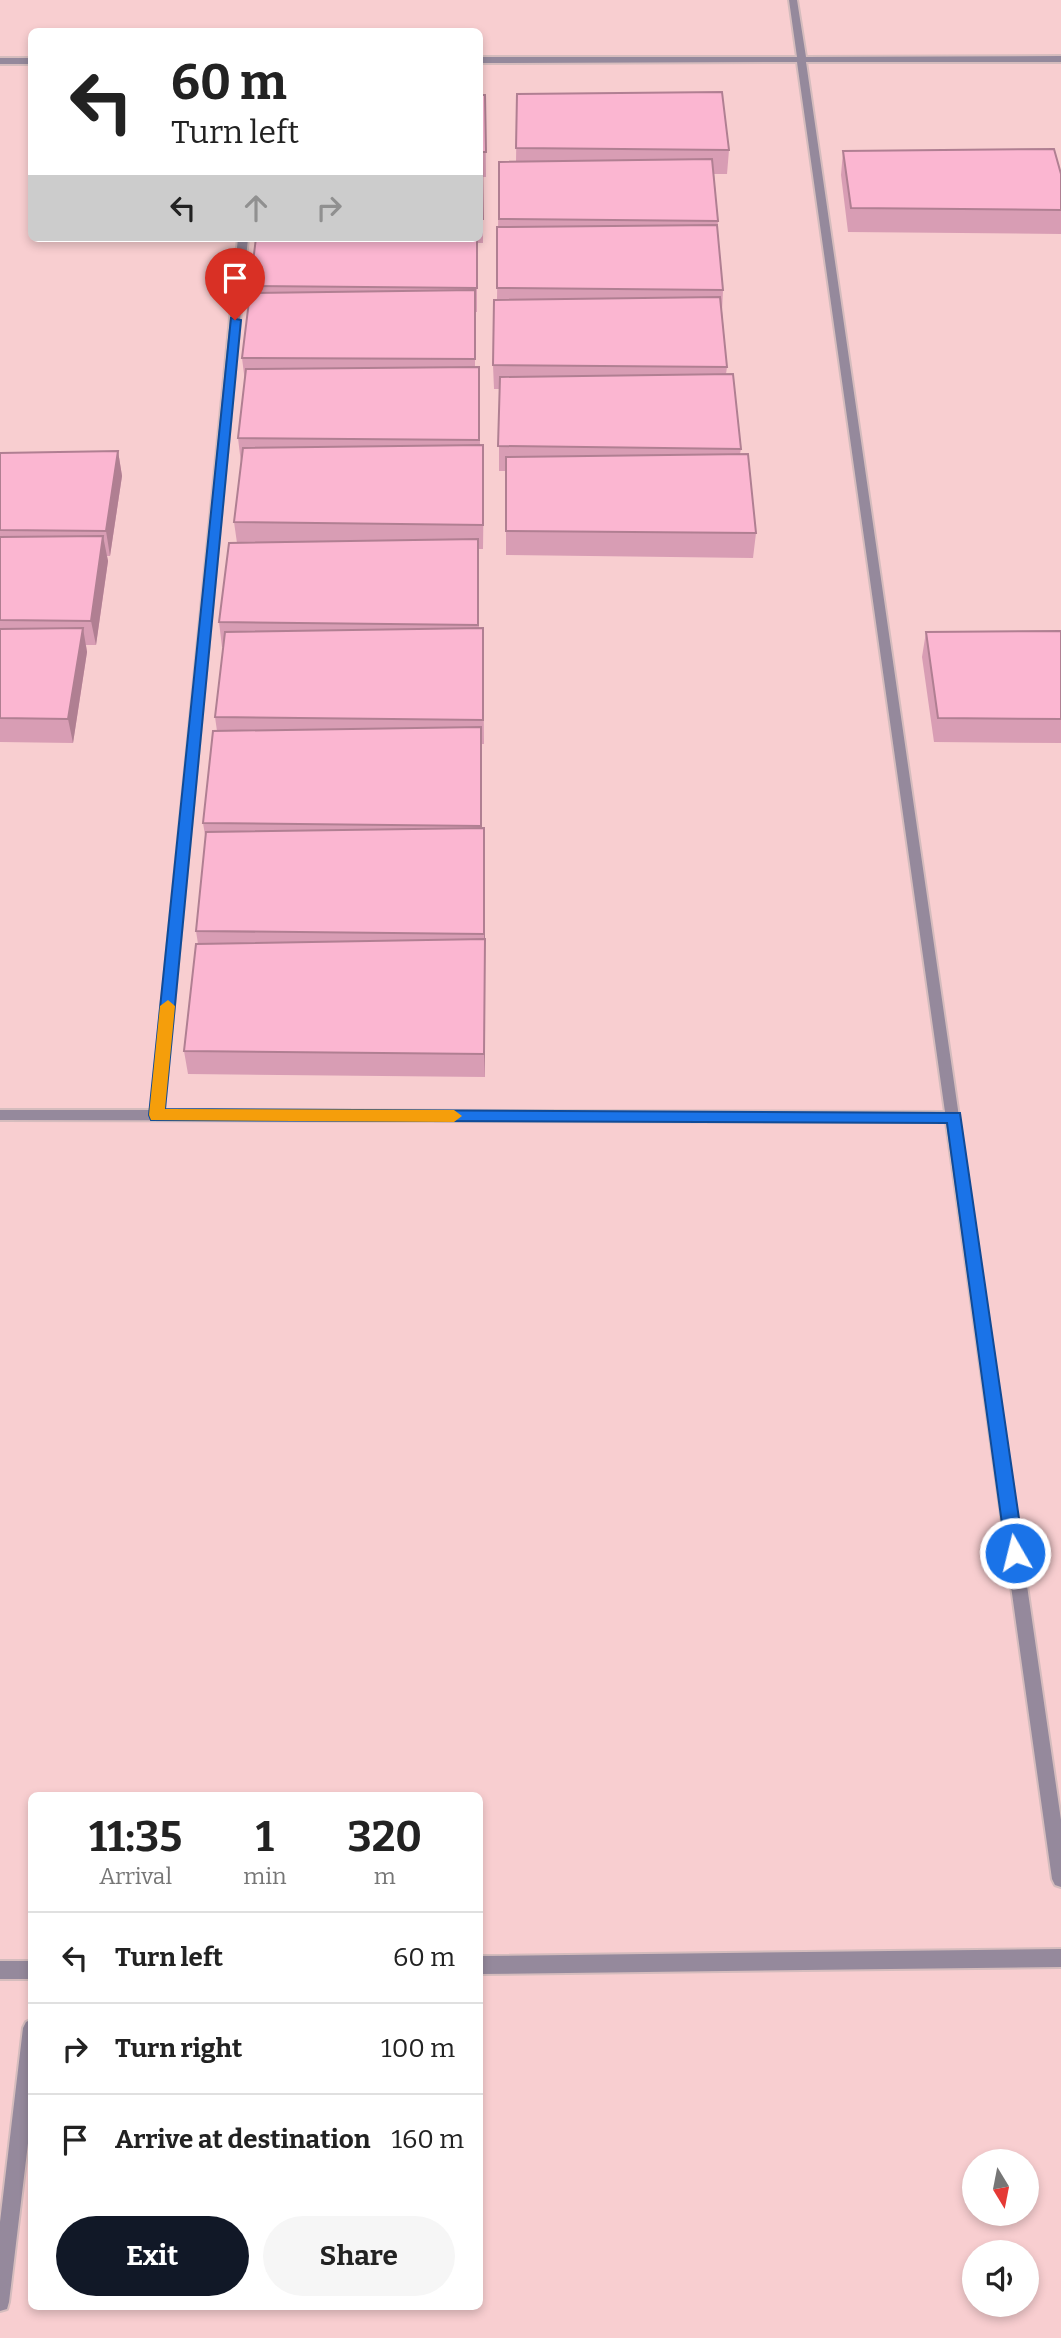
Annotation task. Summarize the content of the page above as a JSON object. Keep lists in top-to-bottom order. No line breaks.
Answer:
{"north":"bottom","page":{"turn":["60 m","Turn left"],"eta":["11:35","Arrival","1","min","320","m"],"list":[{"name":"Turn left","value":"60 m"},{"name":"Turn right","value":"100 m"},{"name":"Arrive at destination","value":"160 m"}],"buttons":["Exit","Share"]}}
